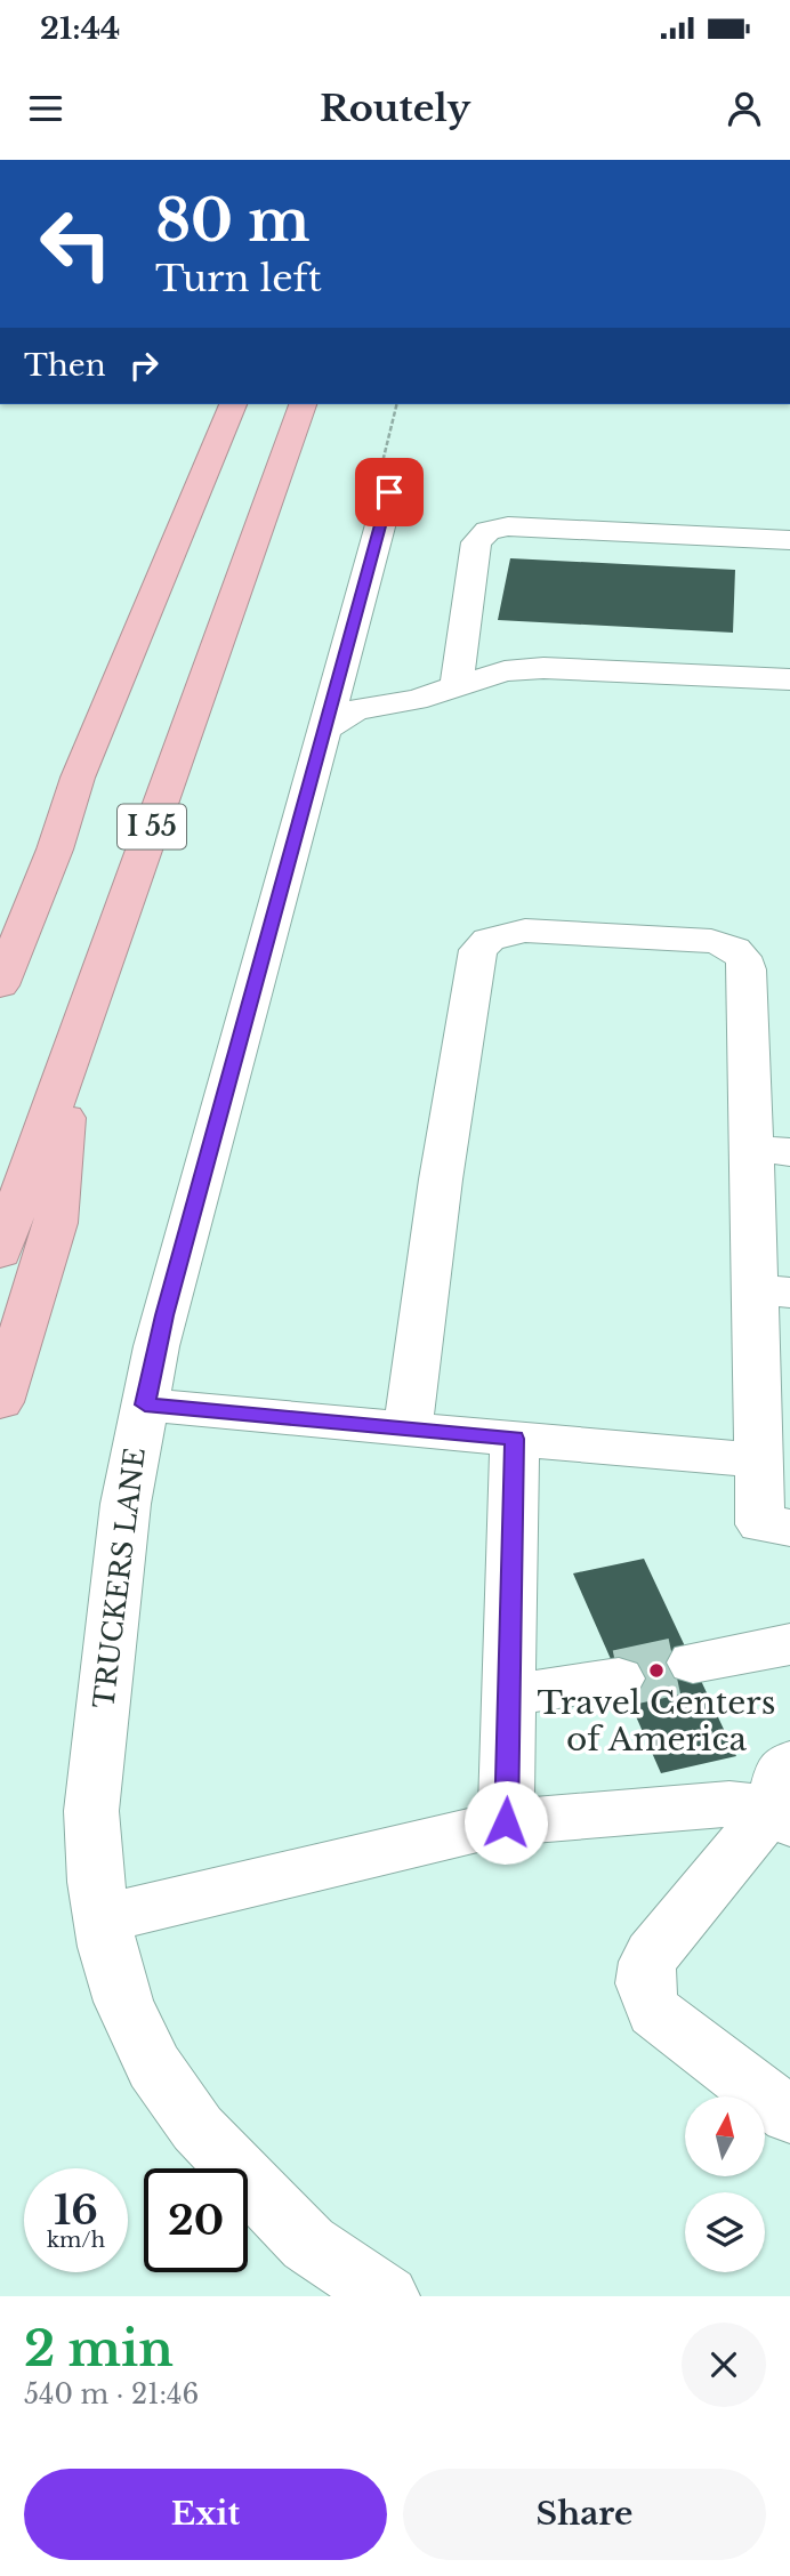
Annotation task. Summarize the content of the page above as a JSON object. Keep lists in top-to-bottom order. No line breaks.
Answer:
{"streets":{"highway":["I 55"],"street":["TRUCKERS LANE"]},"places":["Travel Centers of America"],"north":"top","page":{"status":"21:44","header":"Routely","turn":["80 m","Turn left"],"then":"Then","speed":"16 km/h","limit":"20","heading":["2 min","540 m · 21:46"],"buttons":["Exit","Share"]}}
